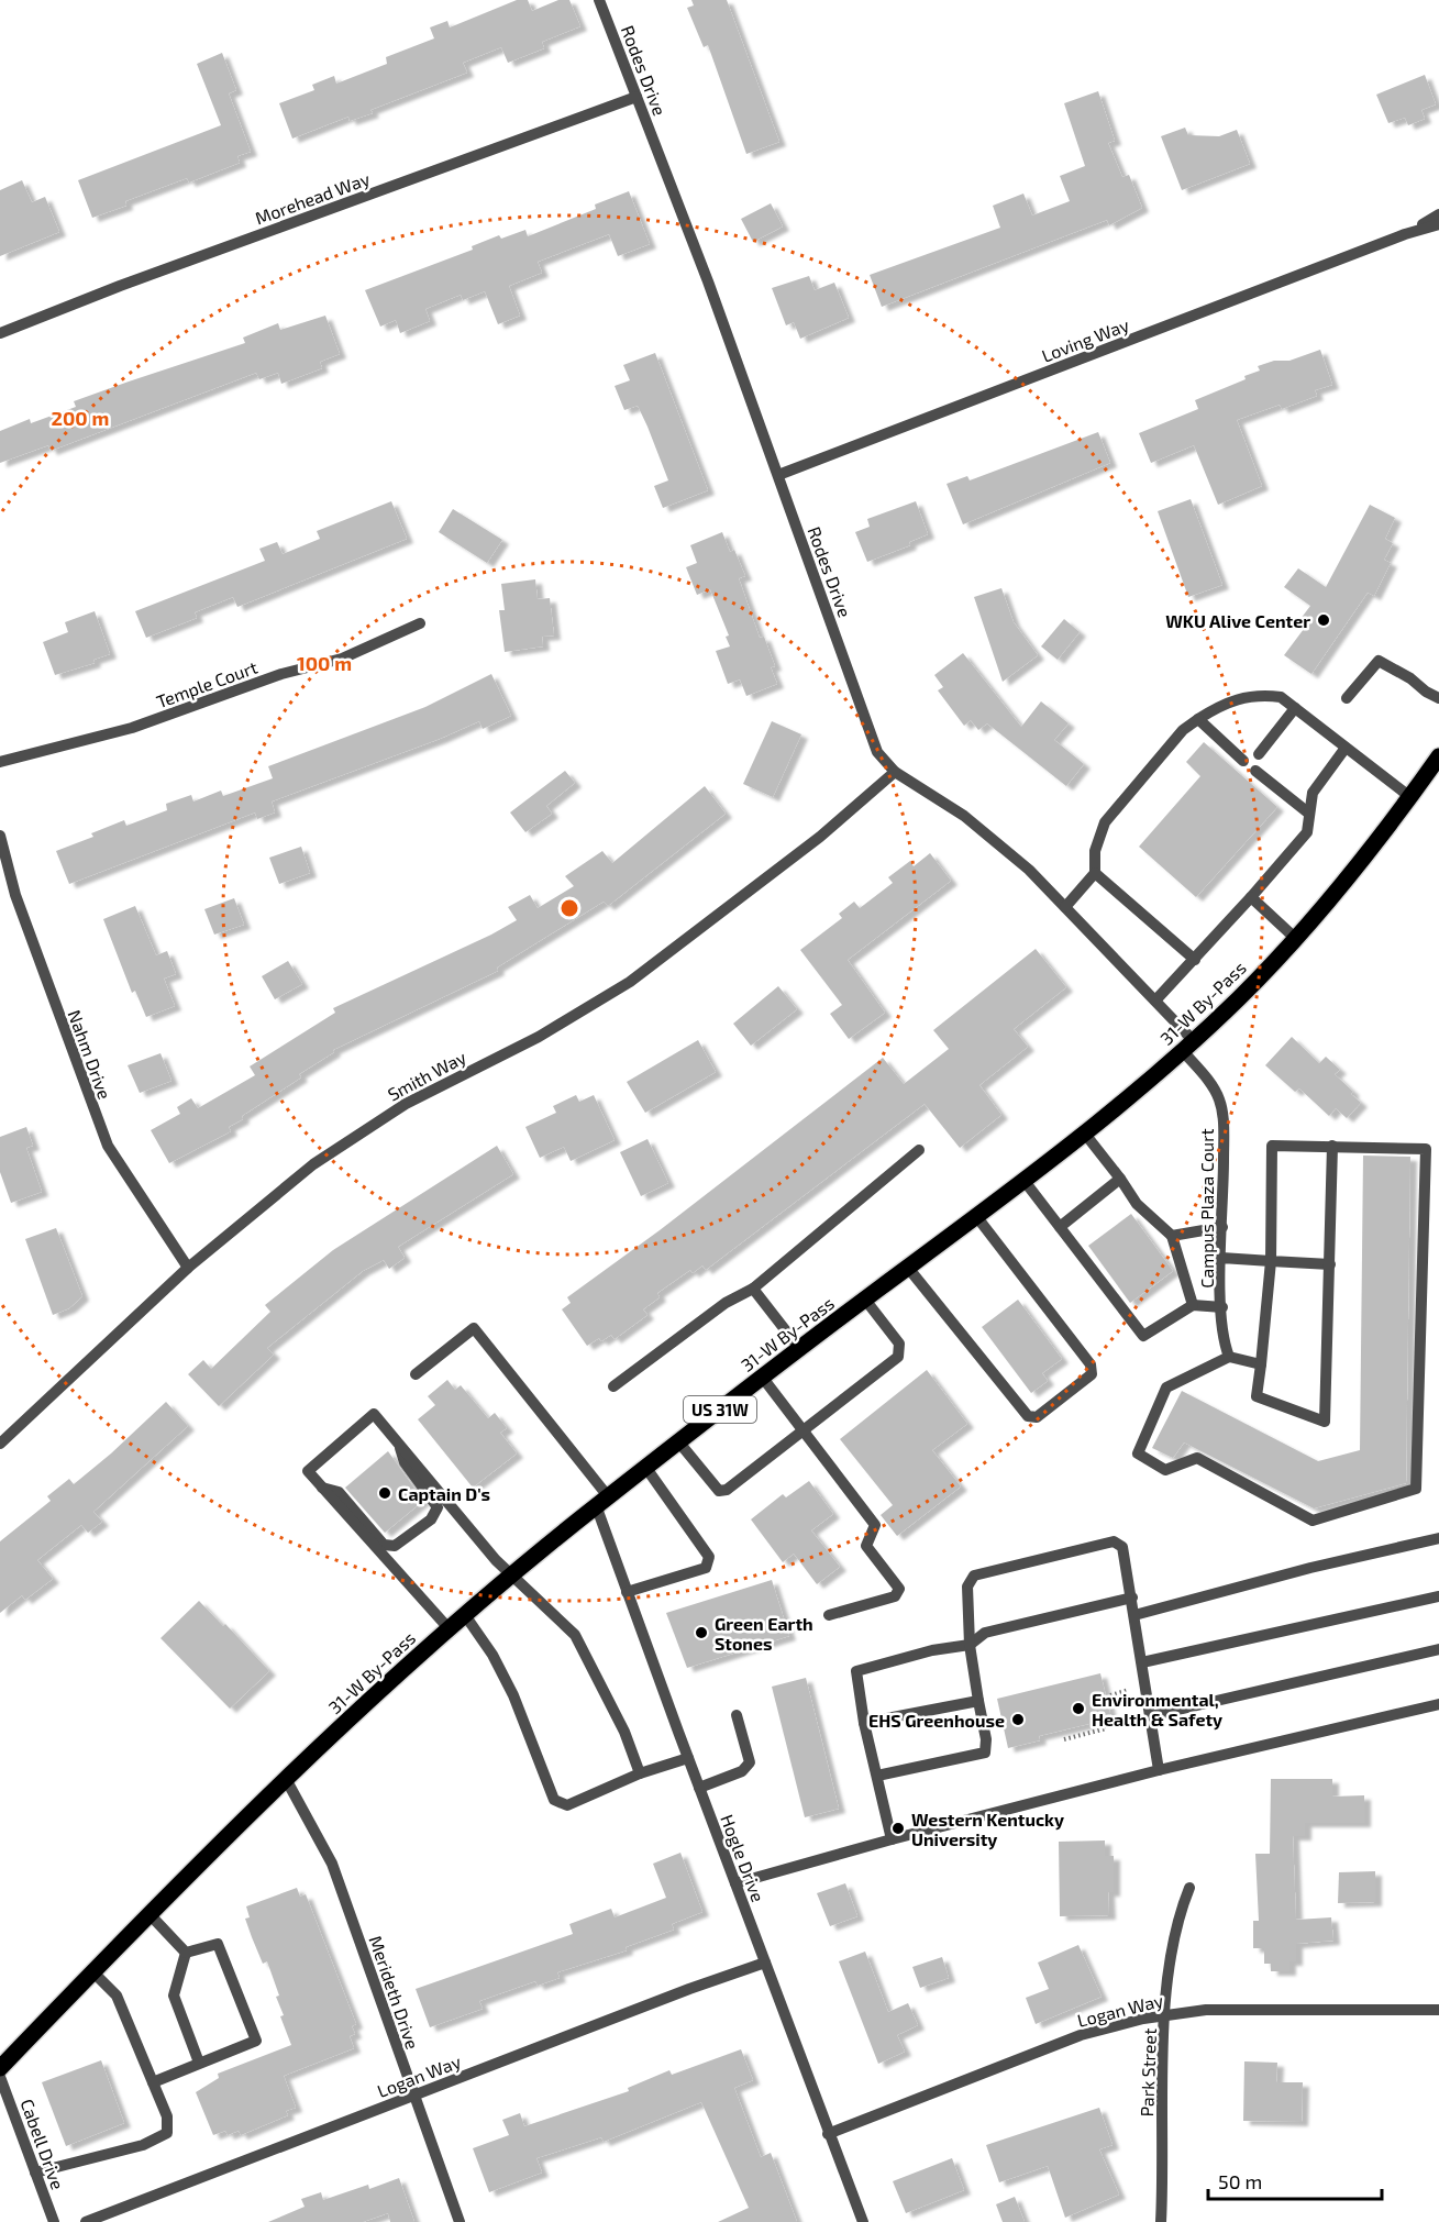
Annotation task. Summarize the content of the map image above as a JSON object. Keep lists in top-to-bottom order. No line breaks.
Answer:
{"streets":{"main road":["31-W By-Pass","US 31W"],"street":["Rodes Drive","Morehead Way","Loving Way","Temple Court","Nahm Drive","Smith Way","Campus Plaza Court","Hogle Drive","Merideth Drive","Logan Way","Park Street","Cabell Drive"]},"crossings":[["Rodes Drive","Morehead Way"],["Rodes Drive","Loving Way"],["Rodes Drive","31-W By-Pass"],["Rodes Drive","Smith Way"],["Rodes Drive","Campus Plaza Court"],["31-W By-Pass","Campus Plaza Court"],["31-W By-Pass","Hogle Drive"],["31-W By-Pass","Merideth Drive"],["Nahm Drive","Smith Way"],["Hogle Drive","Logan Way"],["Merideth Drive","Logan Way"],["Logan Way","Park Street"]],"places":["WKU Alive Center","Captain D's","Green Earth Stones","Environmental, Health & Safety","EHS Greenhouse","Western Kentucky University"],"scale_bar":"50 m","rings":["200 m","100 m"]}
